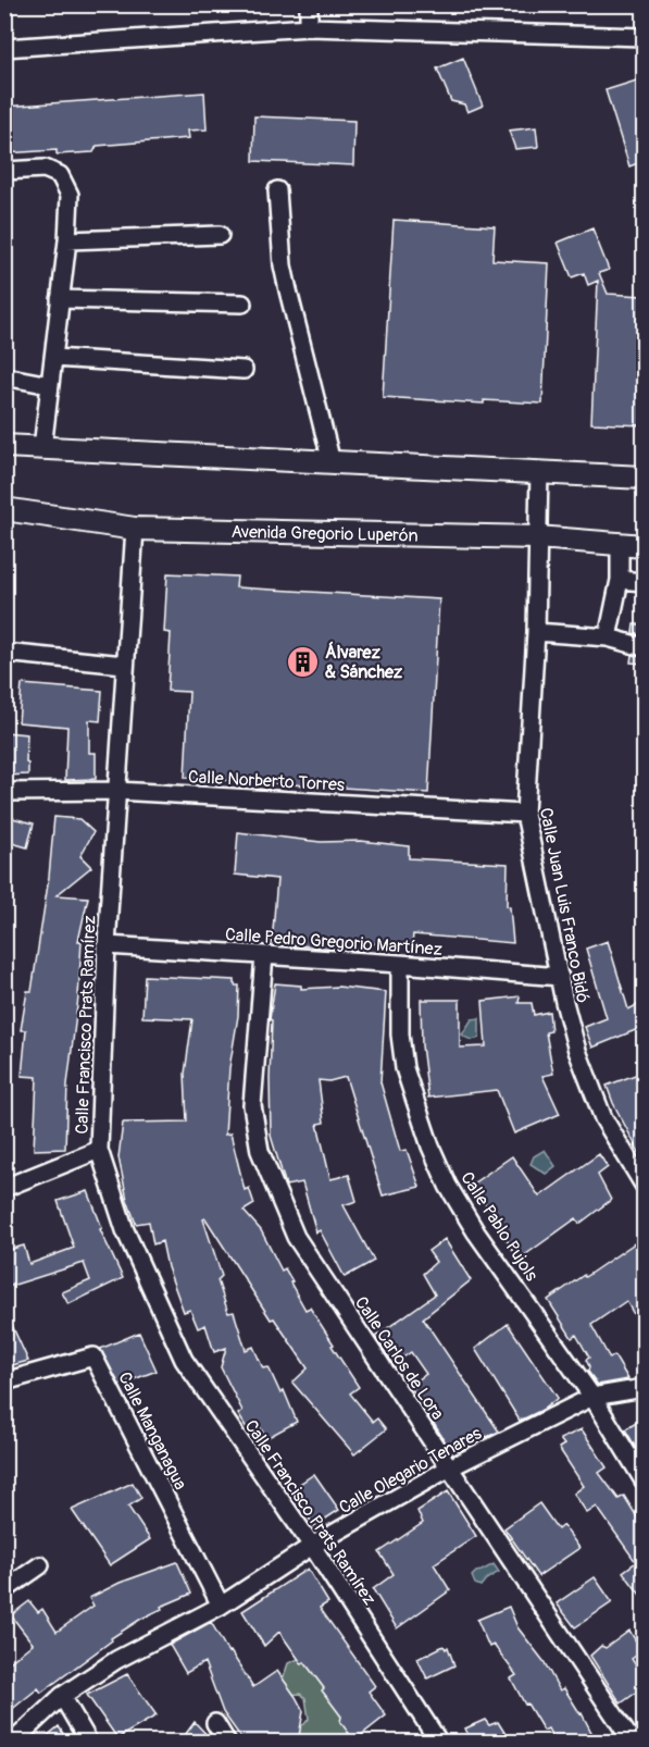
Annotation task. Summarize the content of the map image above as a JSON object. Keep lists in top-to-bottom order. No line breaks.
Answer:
{"streets":{"main road":["Avenida Gregorio Luperón"],"street":["Calle Norberto Torres","Calle Juan Luis Franco Bidó","Calle Pedro Gregorio Martínez","Calle Francisco Prats Ramírez","Calle Pablo Pujols","Calle Carlos de Lora","Calle Manganagua","Calle Olegario Tenares"]},"crossings":[["Avenida Gregorio Luperón","Calle Juan Luis Franco Bidó"],["Avenida Gregorio Luperón","Calle Francisco Prats Ramírez"],["Calle Norberto Torres","Calle Juan Luis Franco Bidó"],["Calle Norberto Torres","Calle Francisco Prats Ramírez"],["Calle Juan Luis Franco Bidó","Calle Pedro Gregorio Martínez"],["Calle Pedro Gregorio Martínez","Calle Francisco Prats Ramírez"],["Calle Pedro Gregorio Martínez","Calle Pablo Pujols"],["Calle Pedro Gregorio Martínez","Calle Carlos de Lora"],["Calle Francisco Prats Ramírez","Calle Olegario Tenares"],["Calle Pablo Pujols","Calle Olegario Tenares"],["Calle Carlos de Lora","Calle Olegario Tenares"],["Calle Manganagua","Calle Olegario Tenares"]],"places":{"building":["Álvarez & Sánchez"]}}
